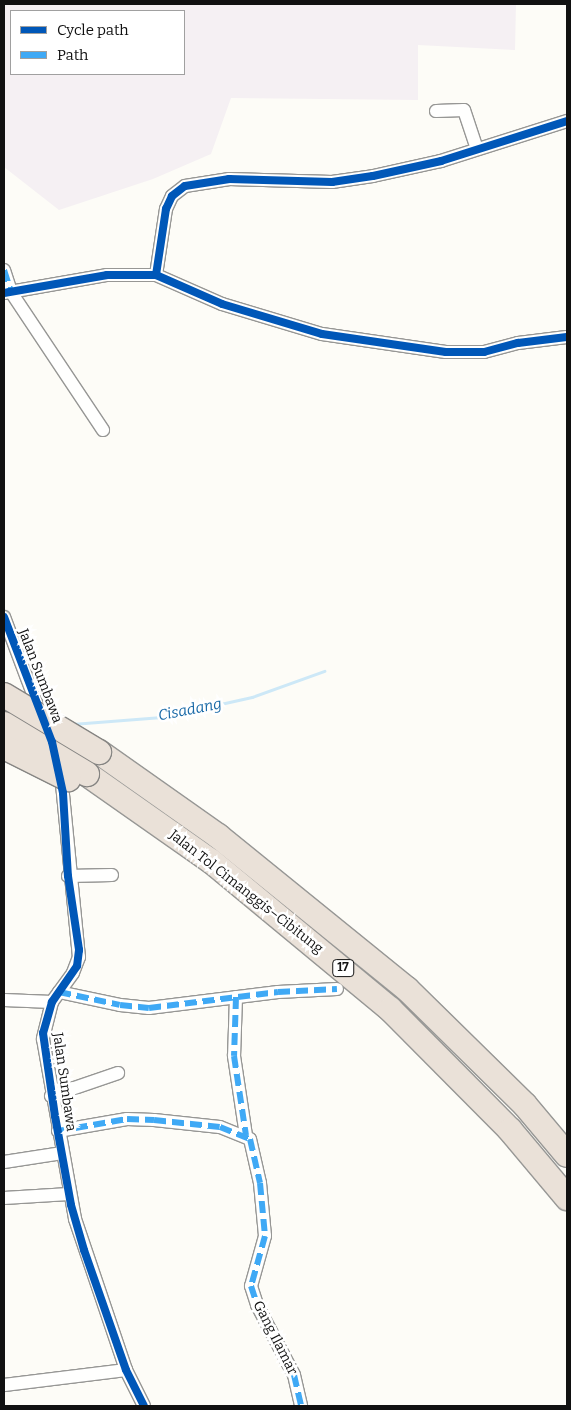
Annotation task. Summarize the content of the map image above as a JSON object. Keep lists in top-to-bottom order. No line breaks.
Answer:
{"streets":{"highway":["Jalan Tol Cimanggis–Cibitung","17"],"street":["Jalan Sumbawa","Gang Ilamar"]},"water":["Cisadang"],"legend":["Cycle path","Path"]}
